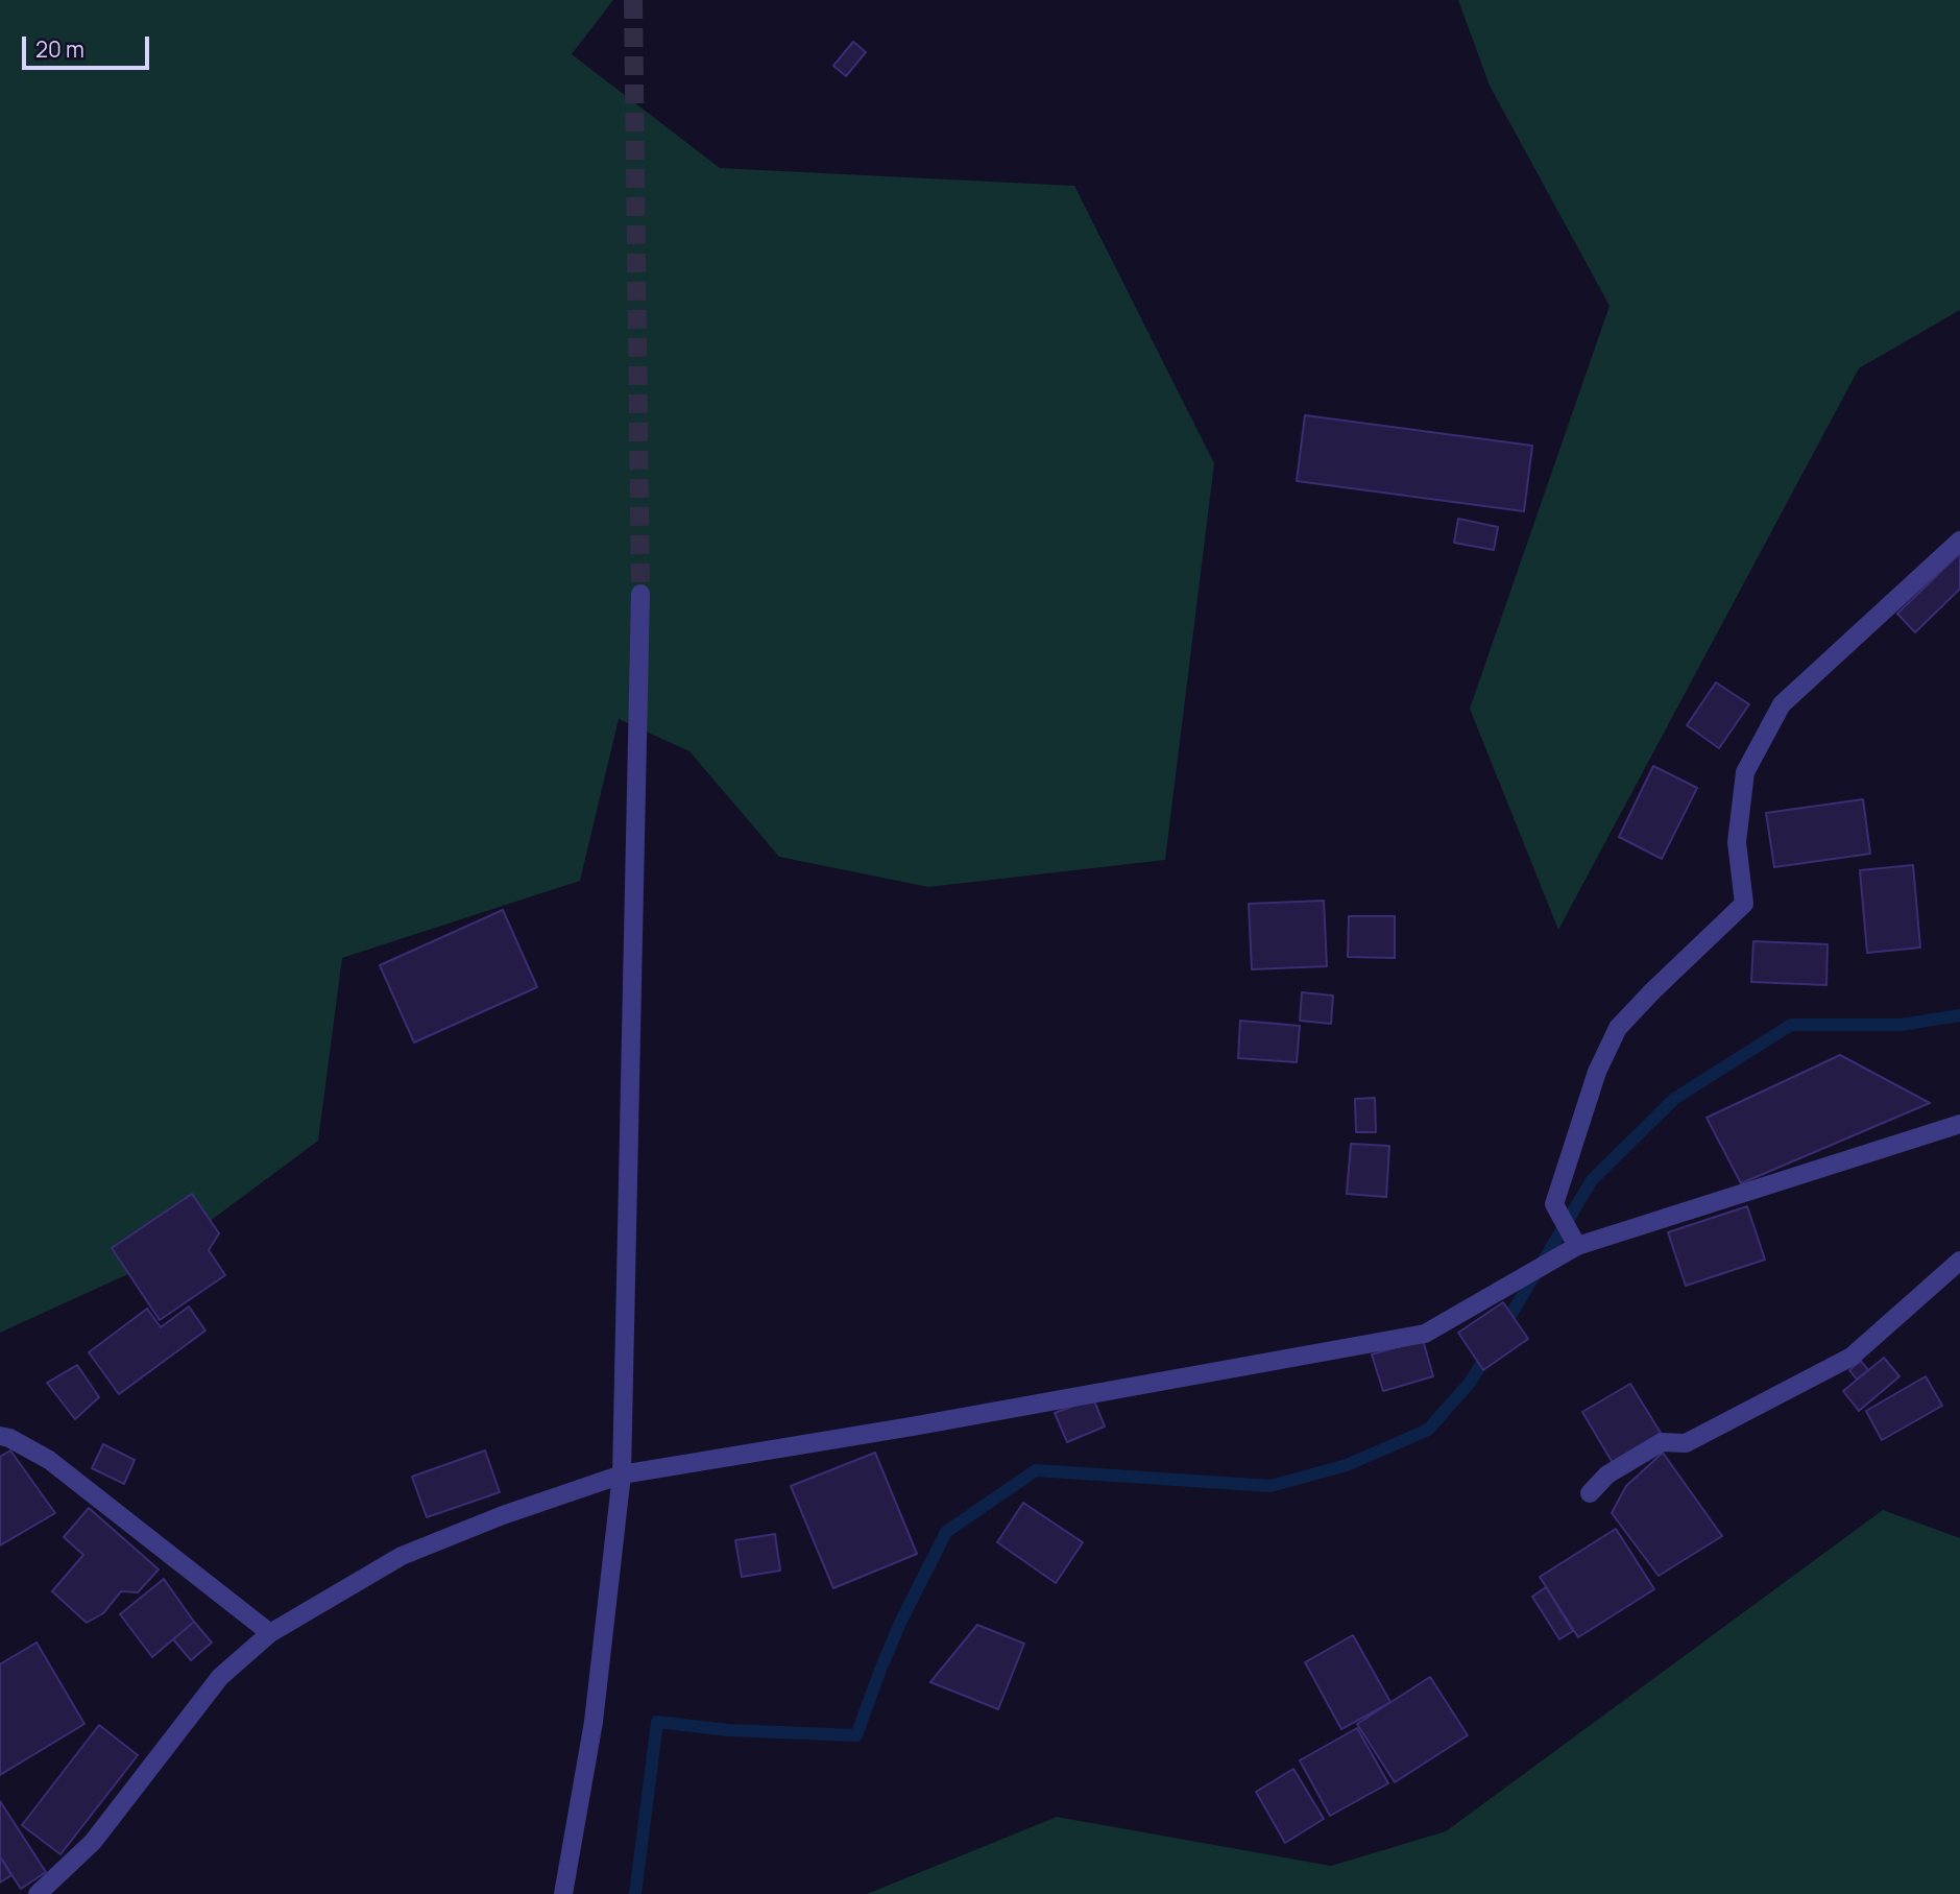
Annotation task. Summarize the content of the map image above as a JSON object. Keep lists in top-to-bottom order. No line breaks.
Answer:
{"scale_bar":"20 m"}
